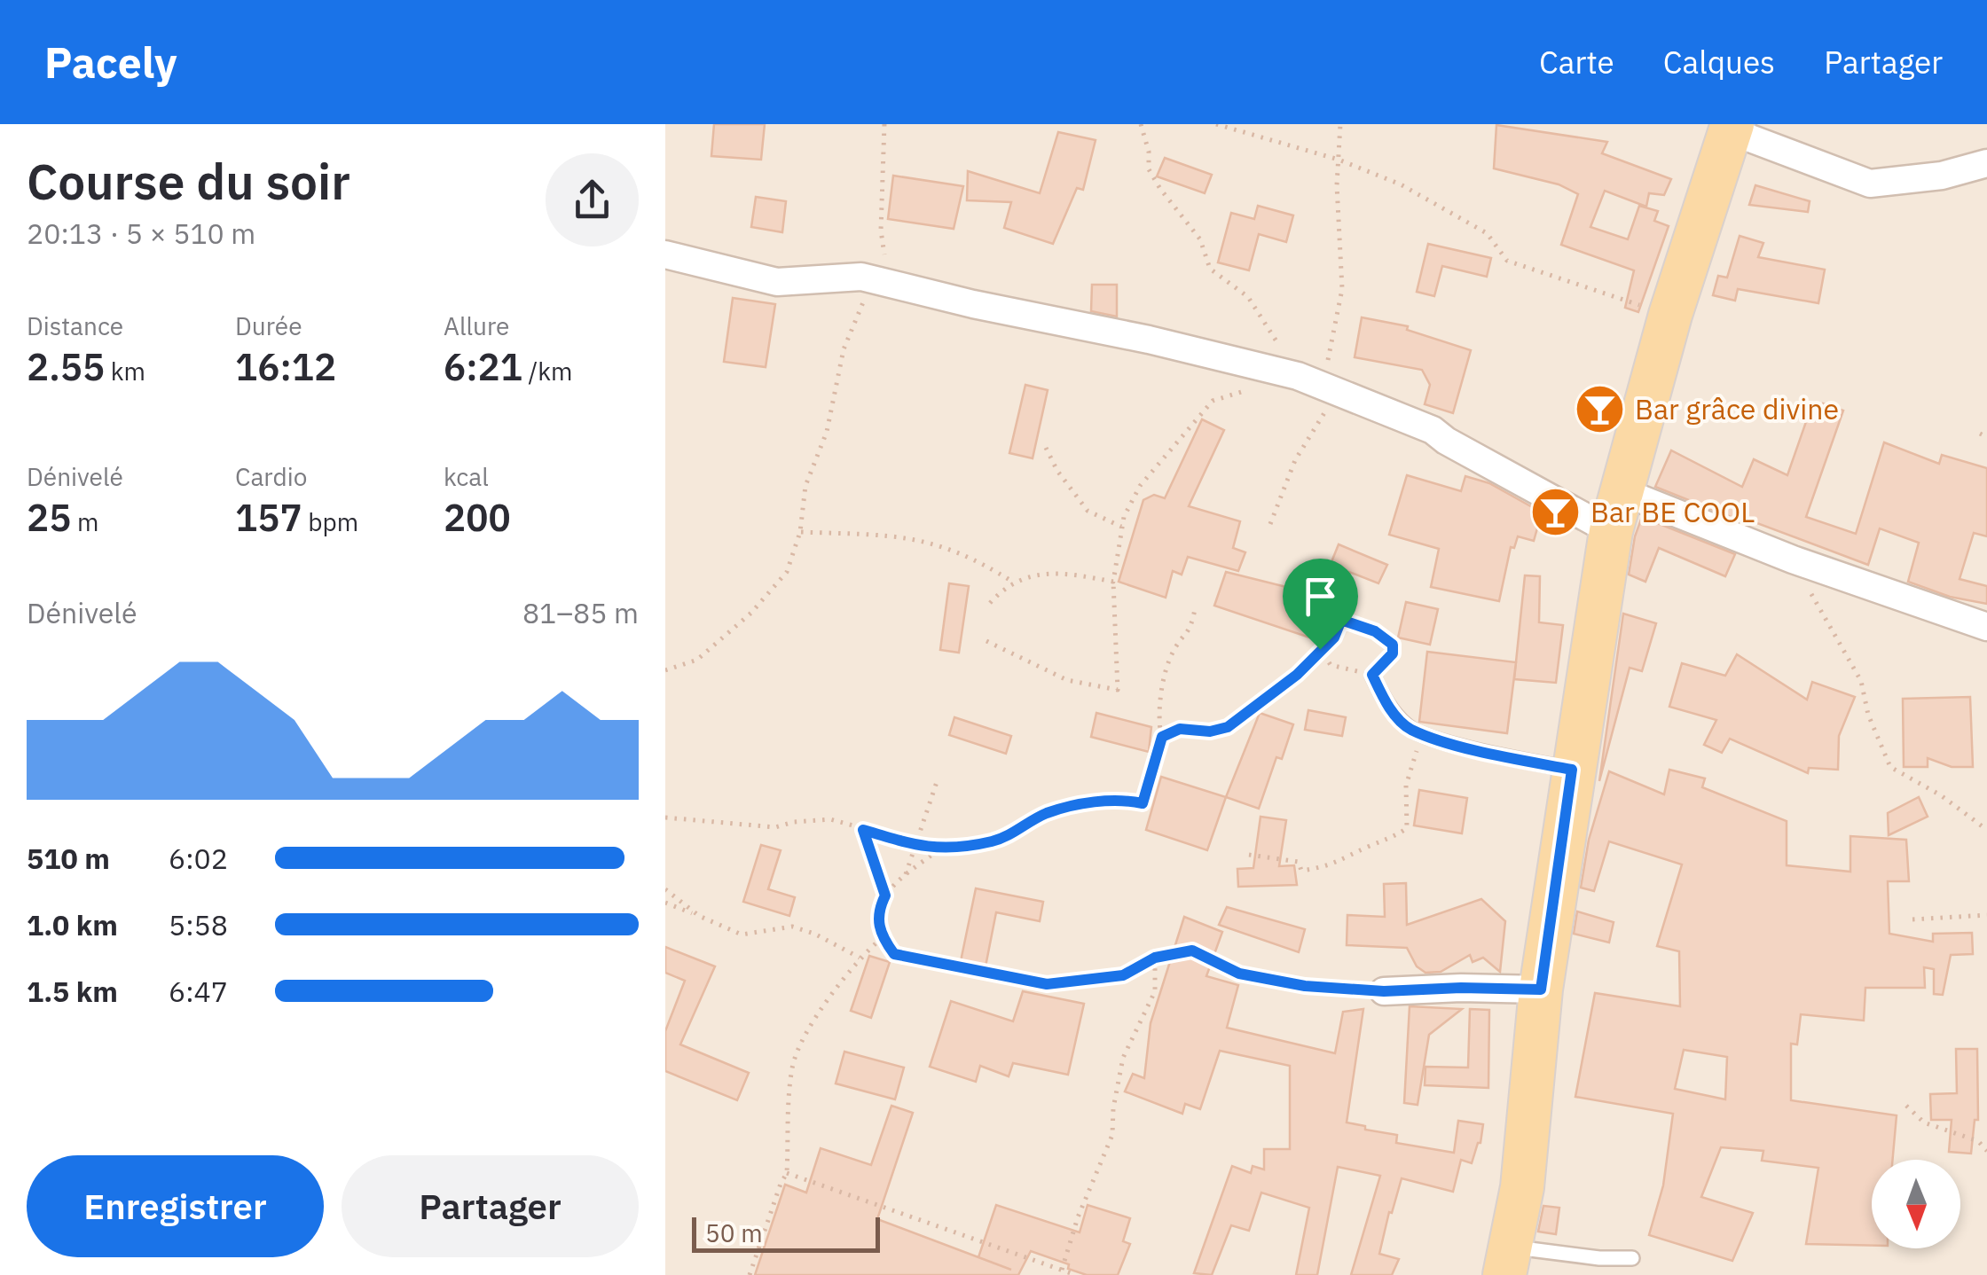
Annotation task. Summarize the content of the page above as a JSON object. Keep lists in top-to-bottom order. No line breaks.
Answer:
{"places":{"bar":["Bar grâce divine","Bar BE COOL"]},"scale_bar":"50 m","north":"bottom","page":{"header":"Pacely","nav":["Carte","Calques","Partager"],"heading":["Course du soir","20:13 · 5 × 510 m"],"stats":[["Distance","2.55 km"],["Durée","16:12"],["Allure","6:21 /km"],["Dénivelé","25 m"],["Cardio","157 bpm"],["kcal","200"]],"chart":["Dénivelé","81–85 m"],"list":[{"name":"510 m","note":"6:02"},{"name":"1.0 km","note":"5:58"},{"name":"1.5 km","note":"6:47"}],"buttons":["Enregistrer","Partager"],"scale":"50 m"}}
